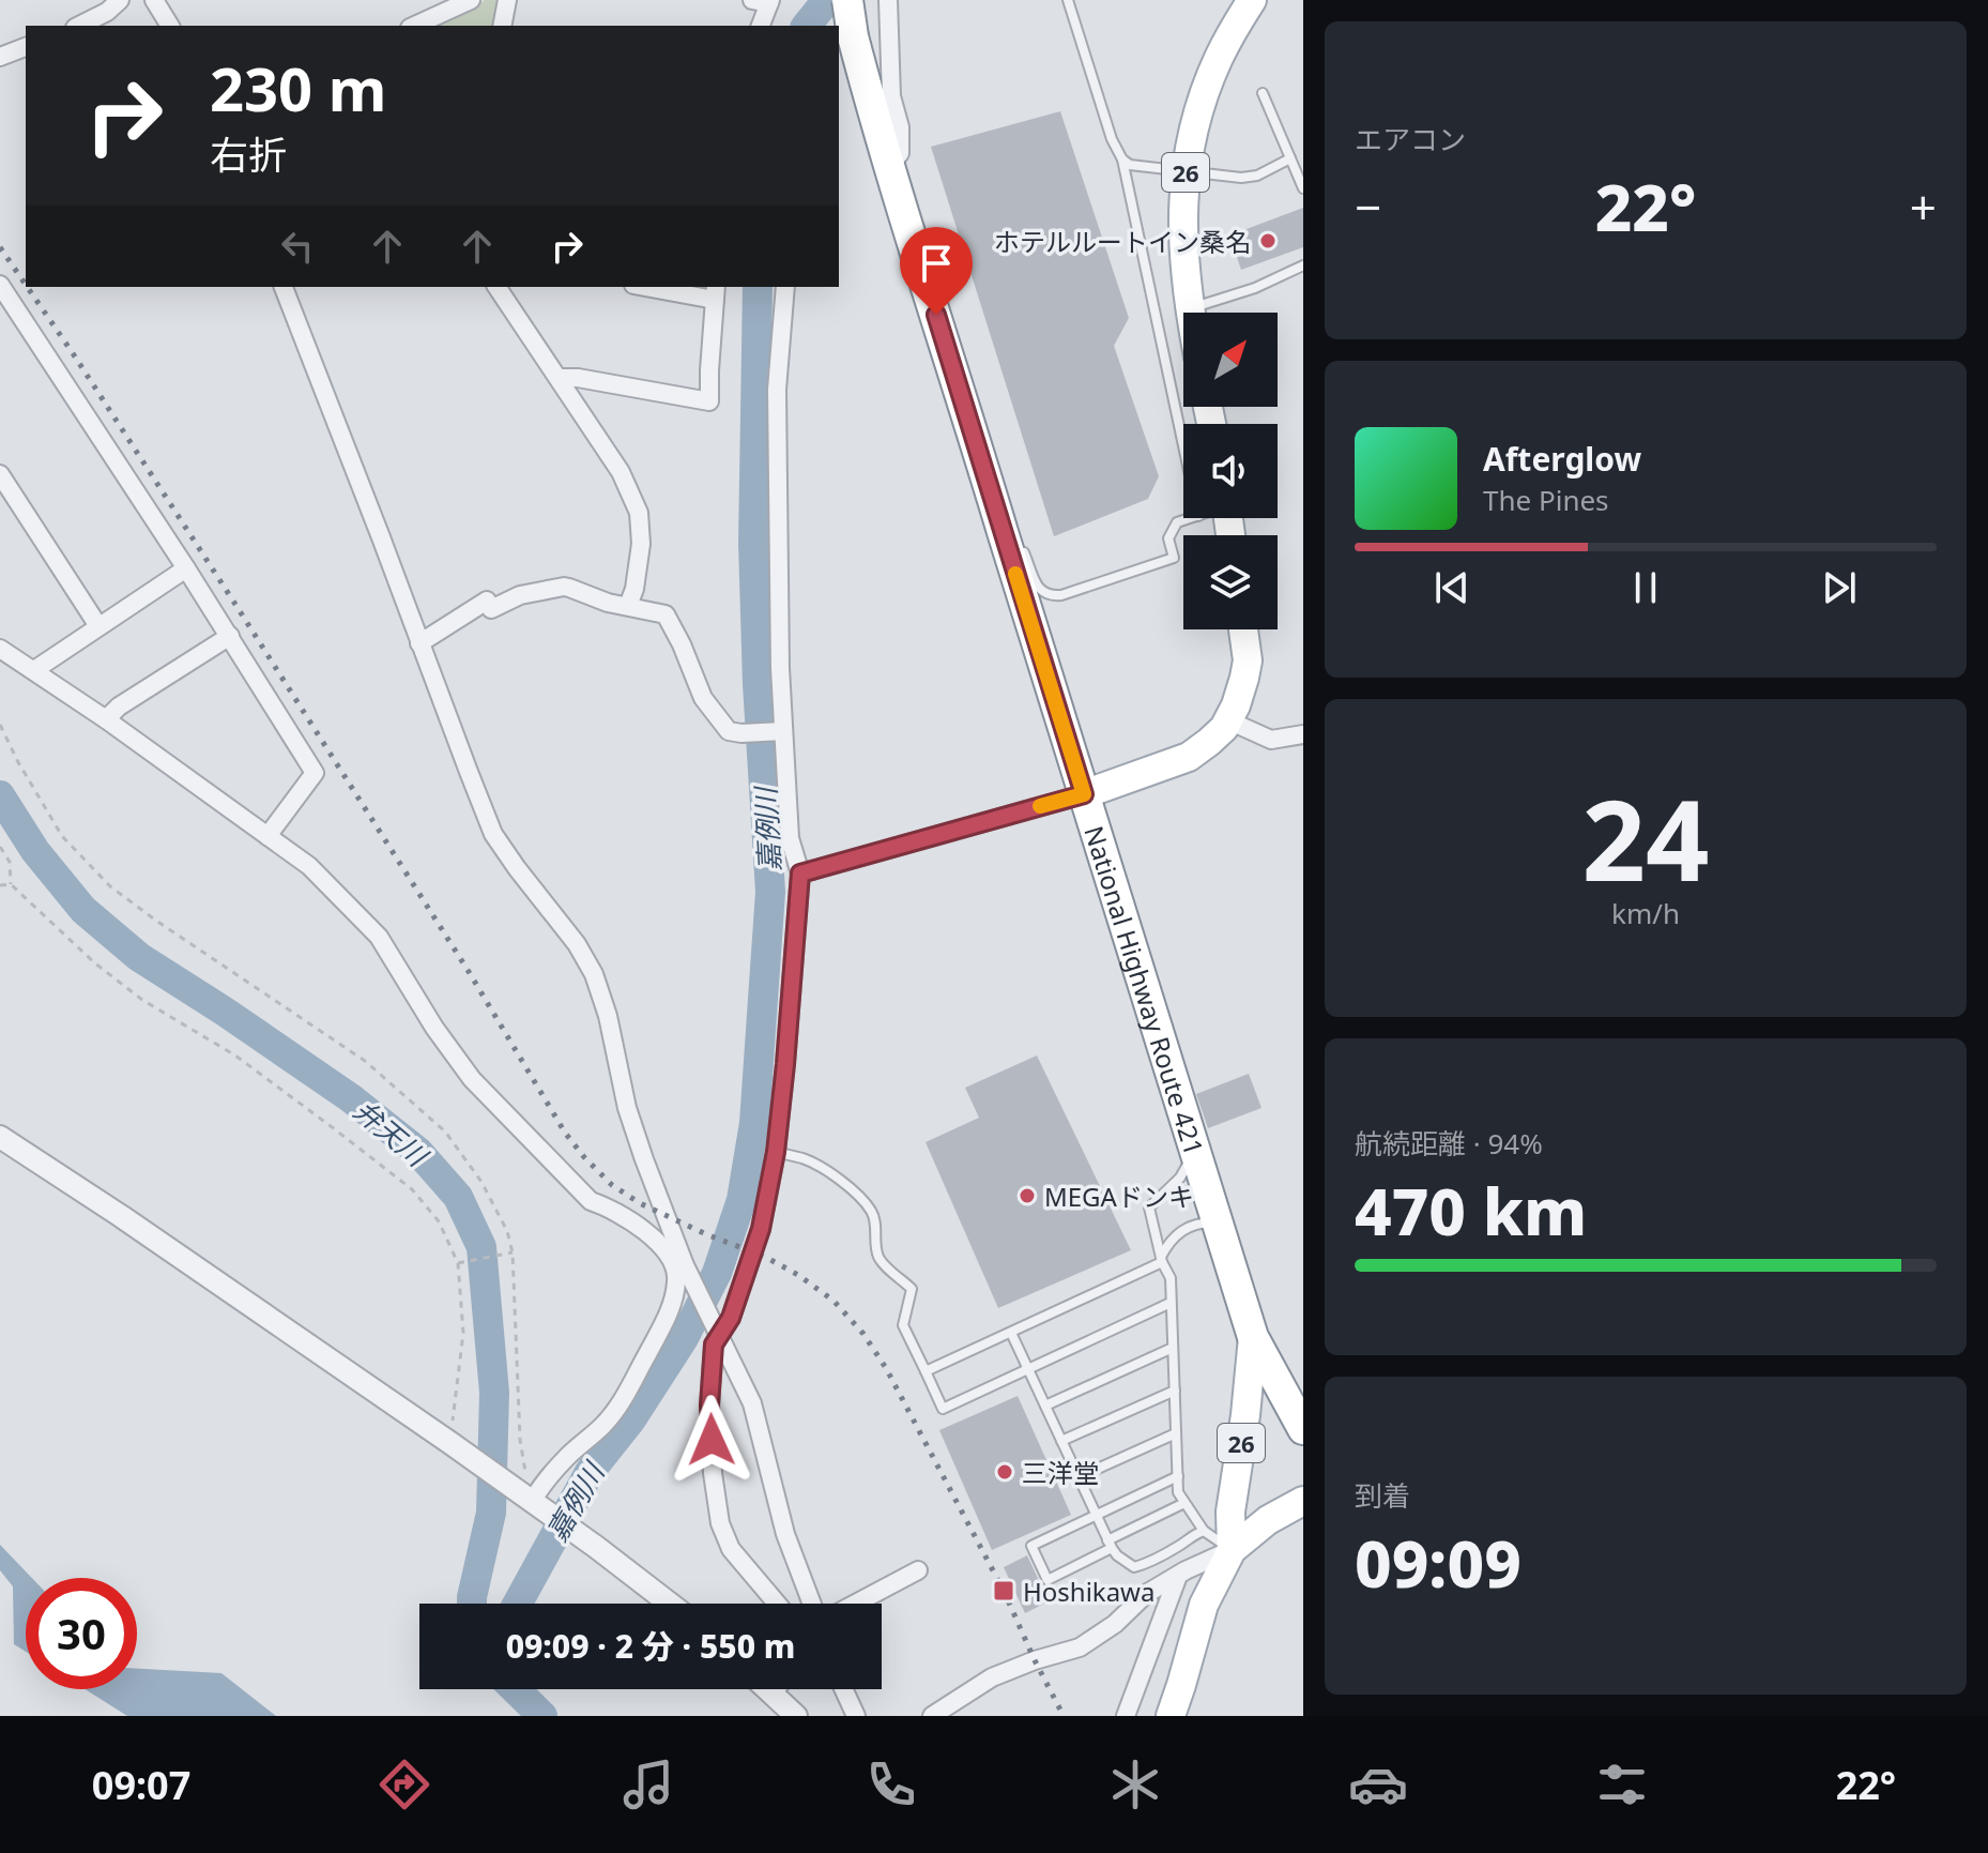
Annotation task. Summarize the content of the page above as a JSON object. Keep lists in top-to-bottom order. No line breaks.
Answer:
{"streets":{"highway":["National Highway Route 421"],"main road":["26"]},"crossings":[["26","National Highway Route 421"]],"water":["嘉例川","弁天川"],"places":{"other":["ホテルルートイン桑名","MEGAドンキ","三洋堂"],"transit":["Hoshikawa"]},"north":"top right","page":{"tile":["エアコン",["24","km/h"],["航続距離 · 94%","470 km"],["到着","09:09"]],"turn":["230 m","右折"],"heat":["−","22°","+"],"song":["Afterglow","The Pines"],"limit":"30","trip":"09:09 · 2 分 · 550 m","tabs":["09:07","22°"]}}
